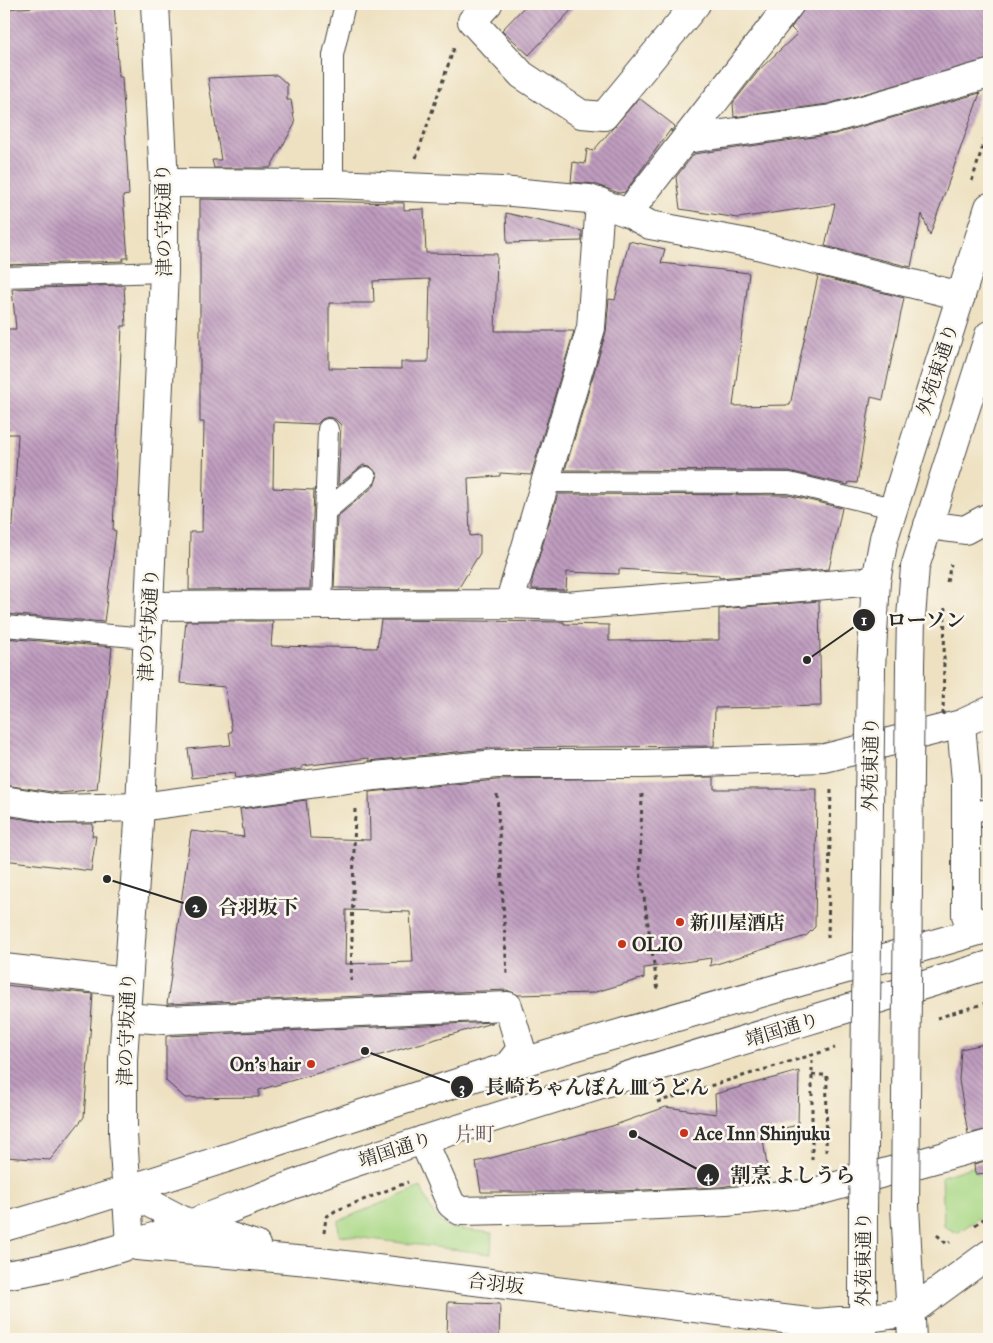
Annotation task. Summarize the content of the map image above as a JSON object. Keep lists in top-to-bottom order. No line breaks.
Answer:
{"streets":{"street":["津の守坂通り","外苑東通り","靖国通り","合羽坂"]},"crossings":[["津の守坂通り","靖国通り"],["津の守坂通り","合羽坂"],["外苑東通り","合羽坂"],["靖国通り","合羽坂"]],"districts":["片町"],"places":["ローソン","合羽坂下","新川屋酒店","OLIO","長崎ちゃんぽん 皿うどん","On's hair","Ace Inn Shinjuku","割烹 よしうら"]}
